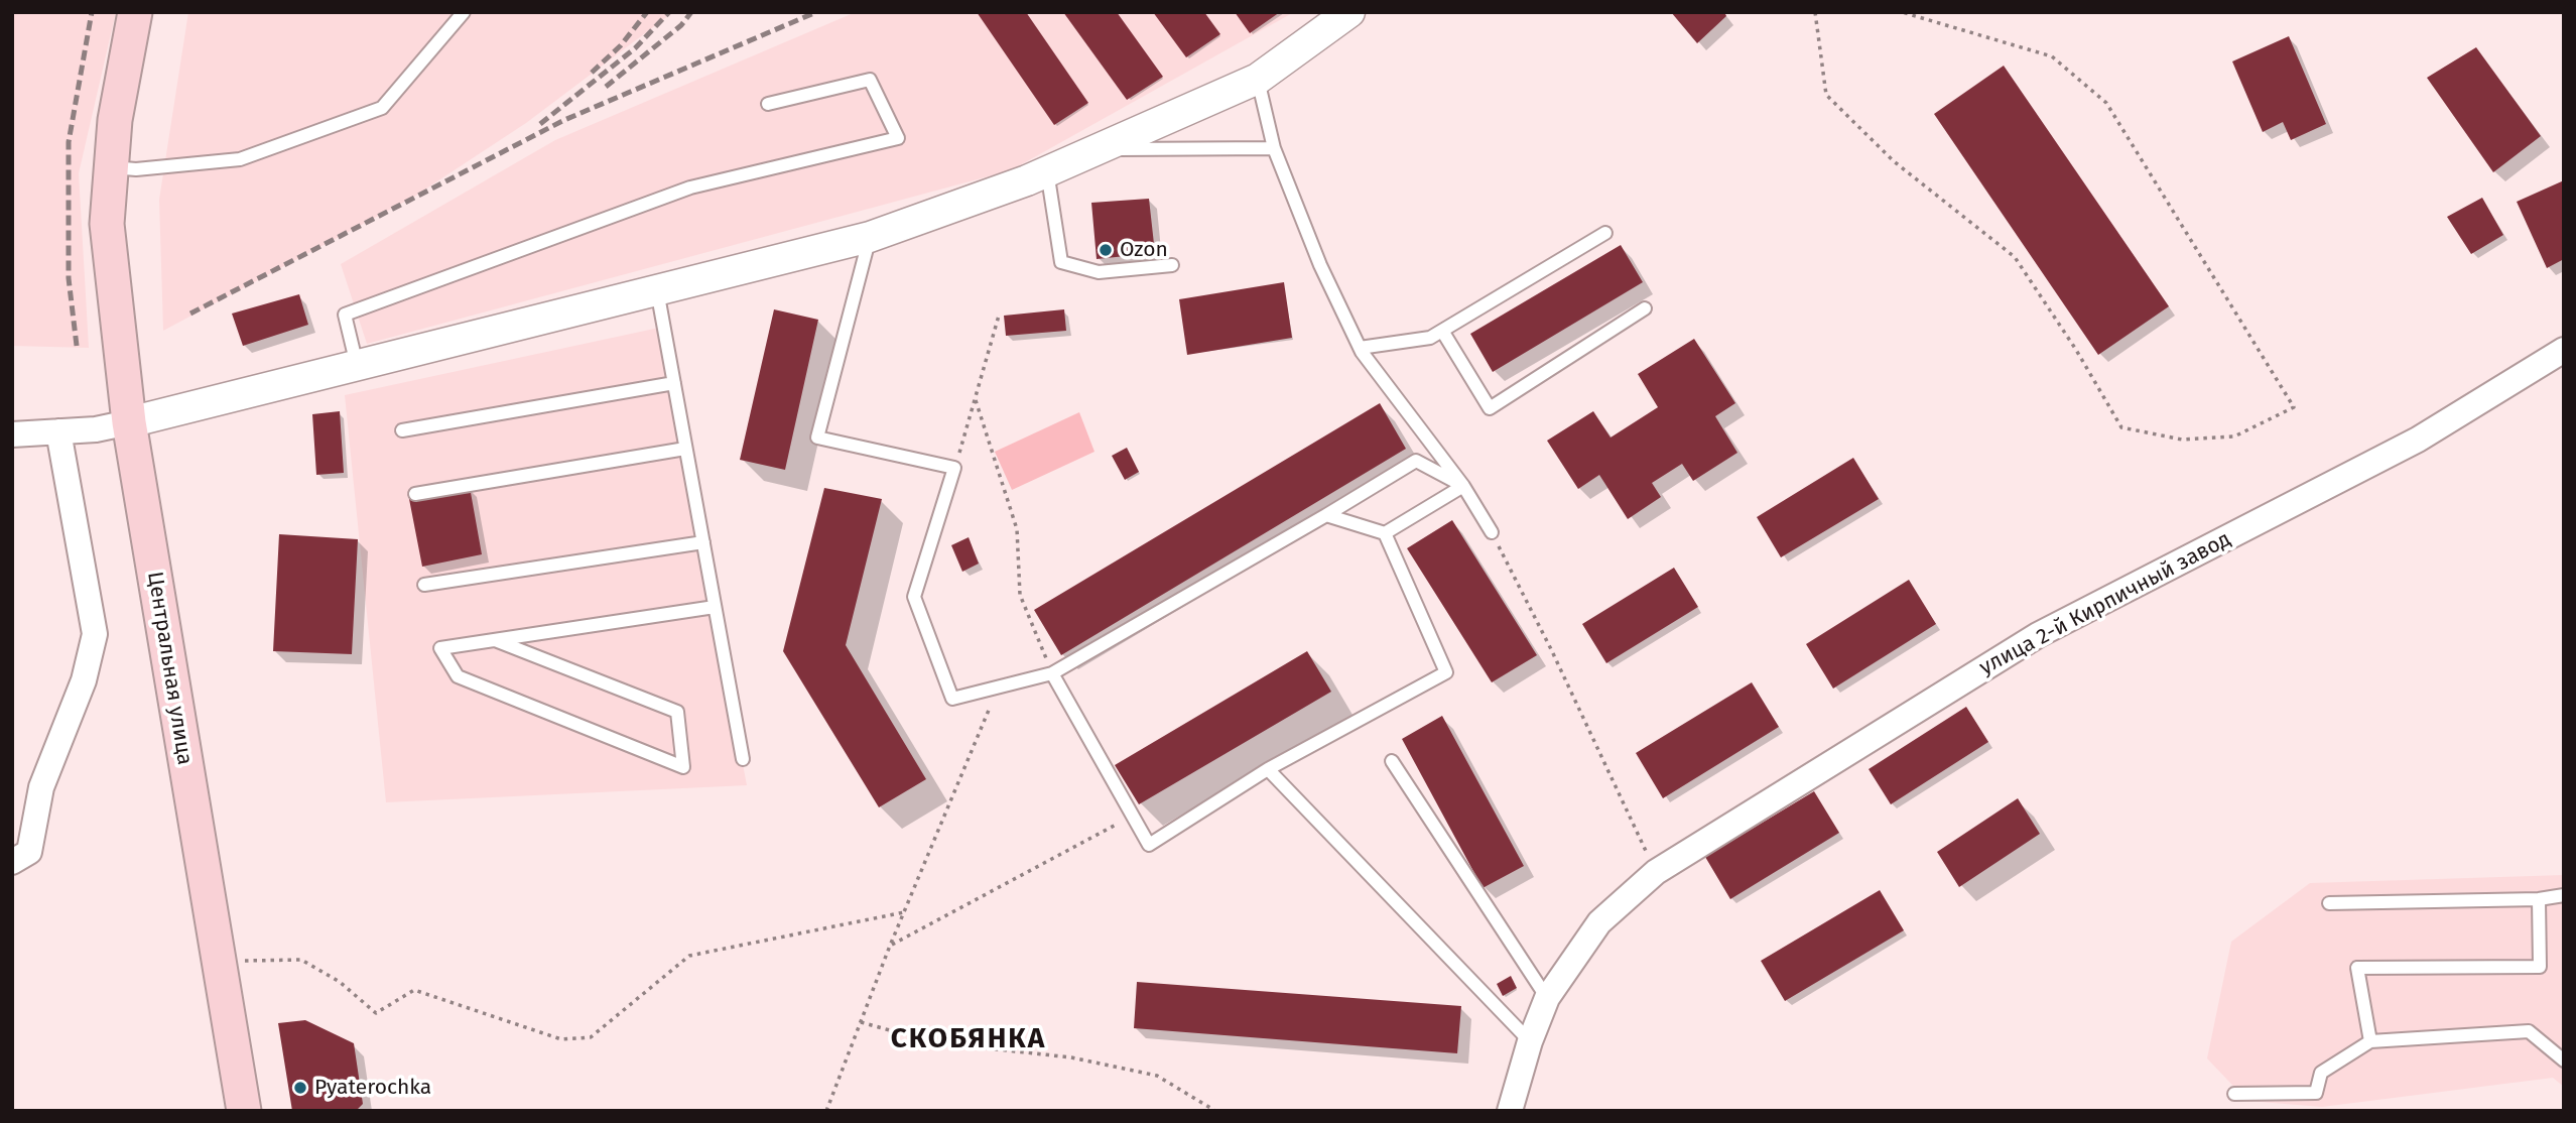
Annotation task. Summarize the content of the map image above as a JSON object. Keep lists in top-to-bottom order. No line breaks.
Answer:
{"streets":{"main road":["Центральная улица"],"street":["улица 2-й Кирпичный завод"]},"districts":["СКОБЯНКА"],"places":["Ozon","Pyaterochka"]}
